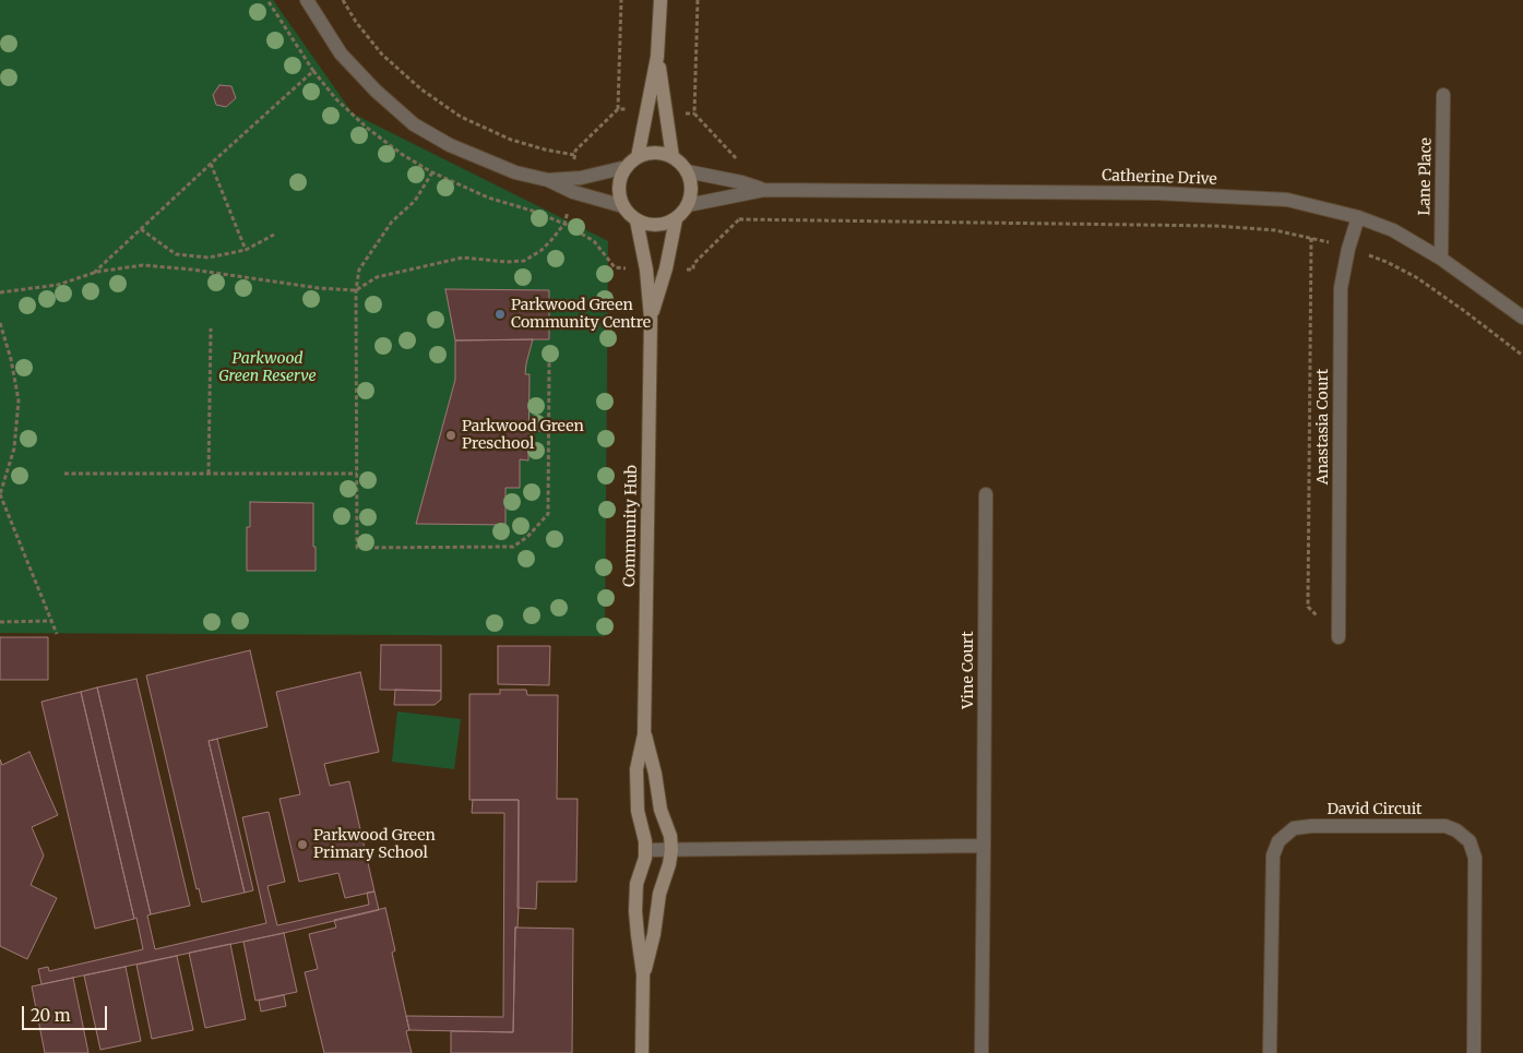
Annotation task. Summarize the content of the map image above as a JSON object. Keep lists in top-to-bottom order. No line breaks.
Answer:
{"streets":{"street":["Lane Place","Catherine Drive","Anastasia Court","Community Hub","Vine Court","David Circuit"]},"crossings":[["Lane Place","Catherine Drive"],["Catherine Drive","Anastasia Court"],["Catherine Drive","Community Hub"]],"parks":["Parkwood Green Reserve"],"places":["Parkwood Green Community Centre","Parkwood Green Preschool","Parkwood Green Primary School"],"scale_bar":"20 m"}
